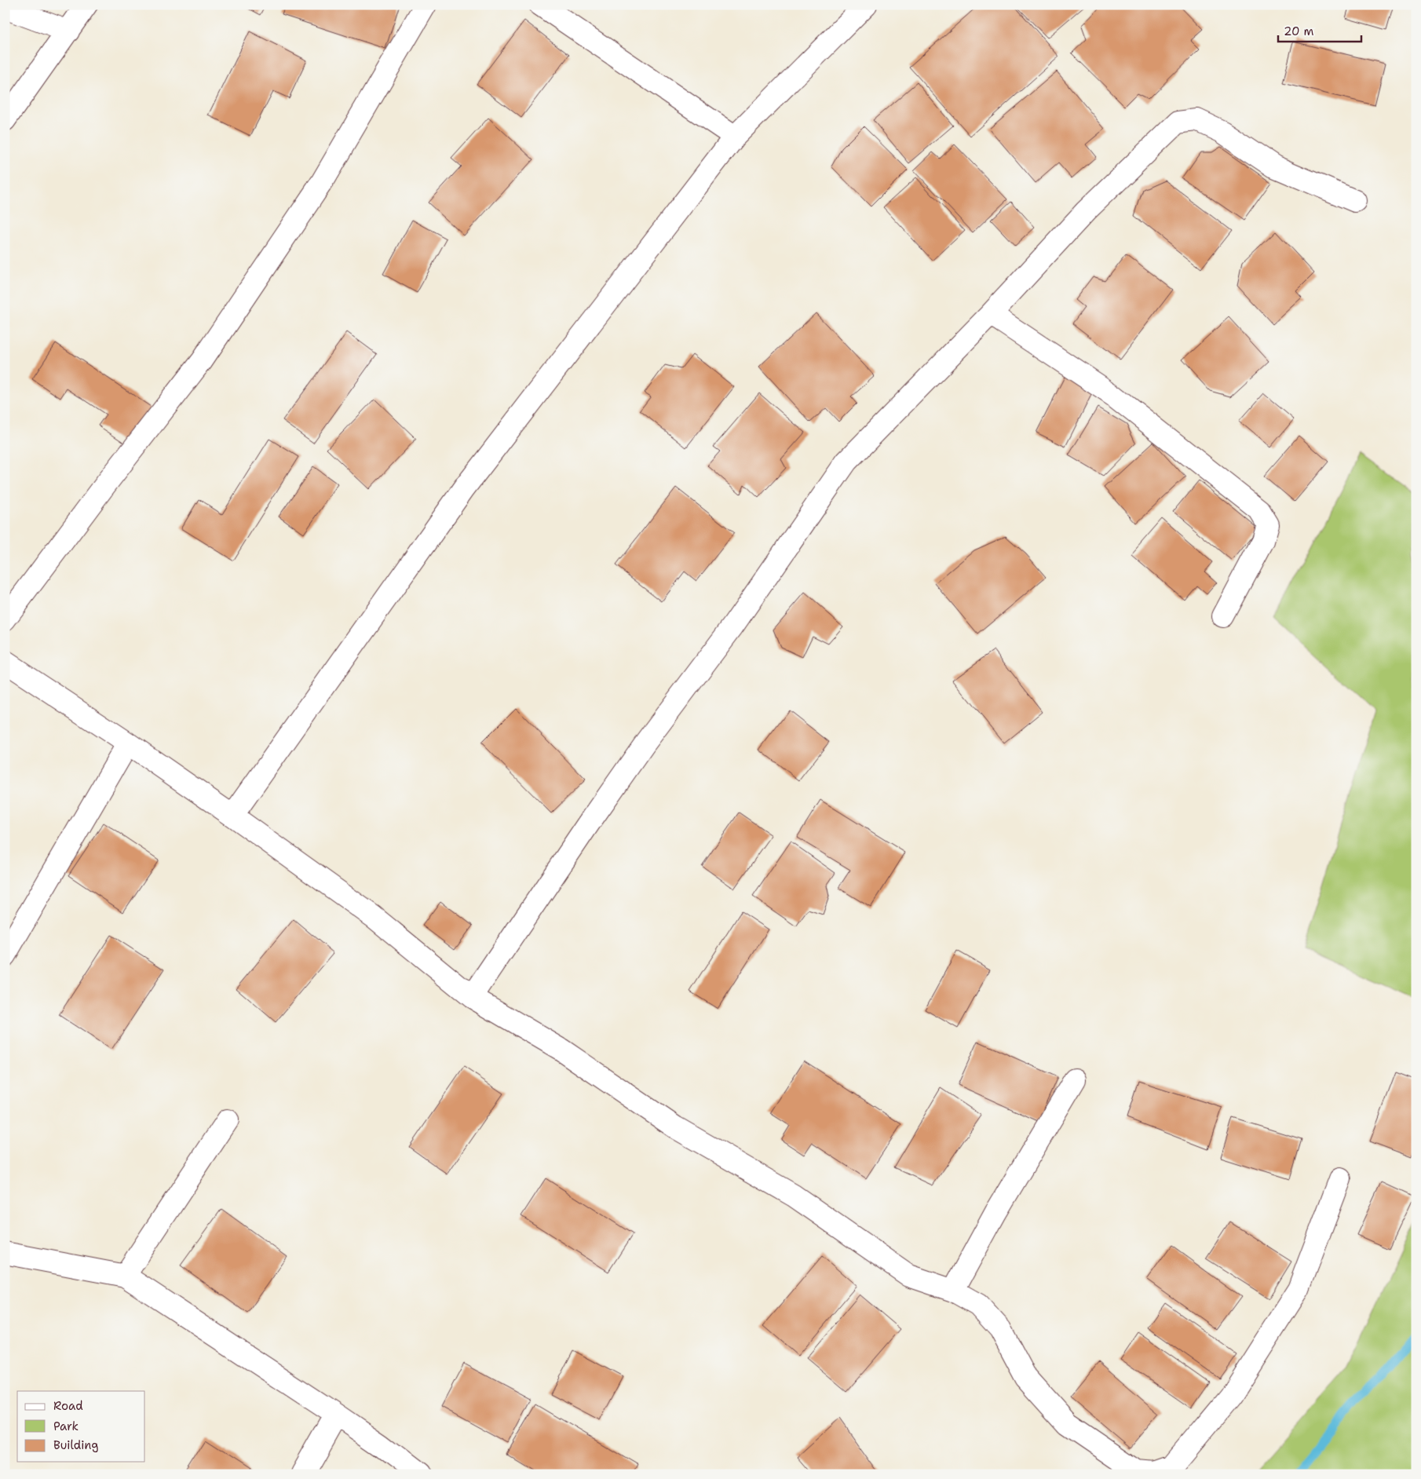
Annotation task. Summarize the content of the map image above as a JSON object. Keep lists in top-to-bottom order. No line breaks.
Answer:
{"legend":["Road","Park","Building"],"scale_bar":"20 m"}
